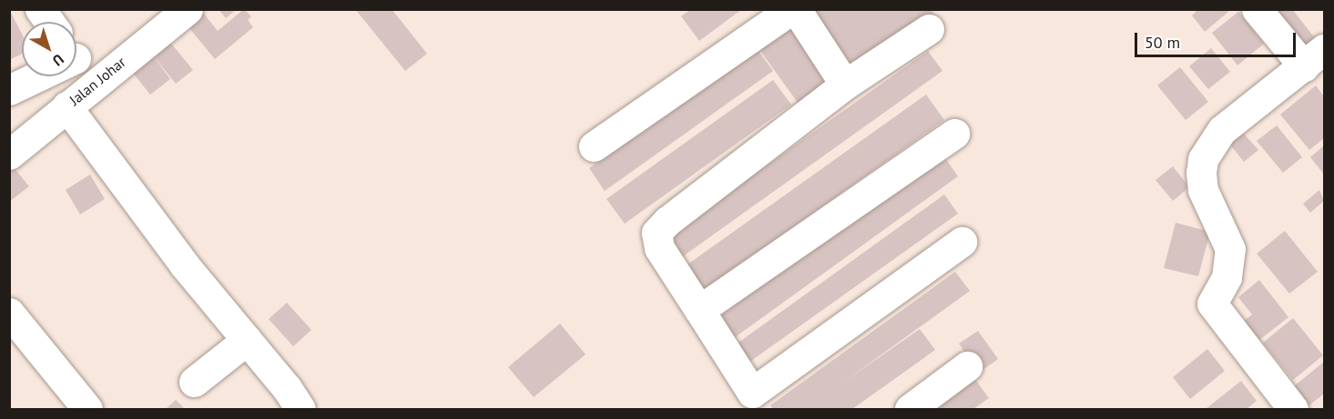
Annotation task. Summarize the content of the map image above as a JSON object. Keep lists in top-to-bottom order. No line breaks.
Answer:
{"streets":{"street":["Jalan Johar"]},"scale_bar":"50 m","north":"bottom right"}
